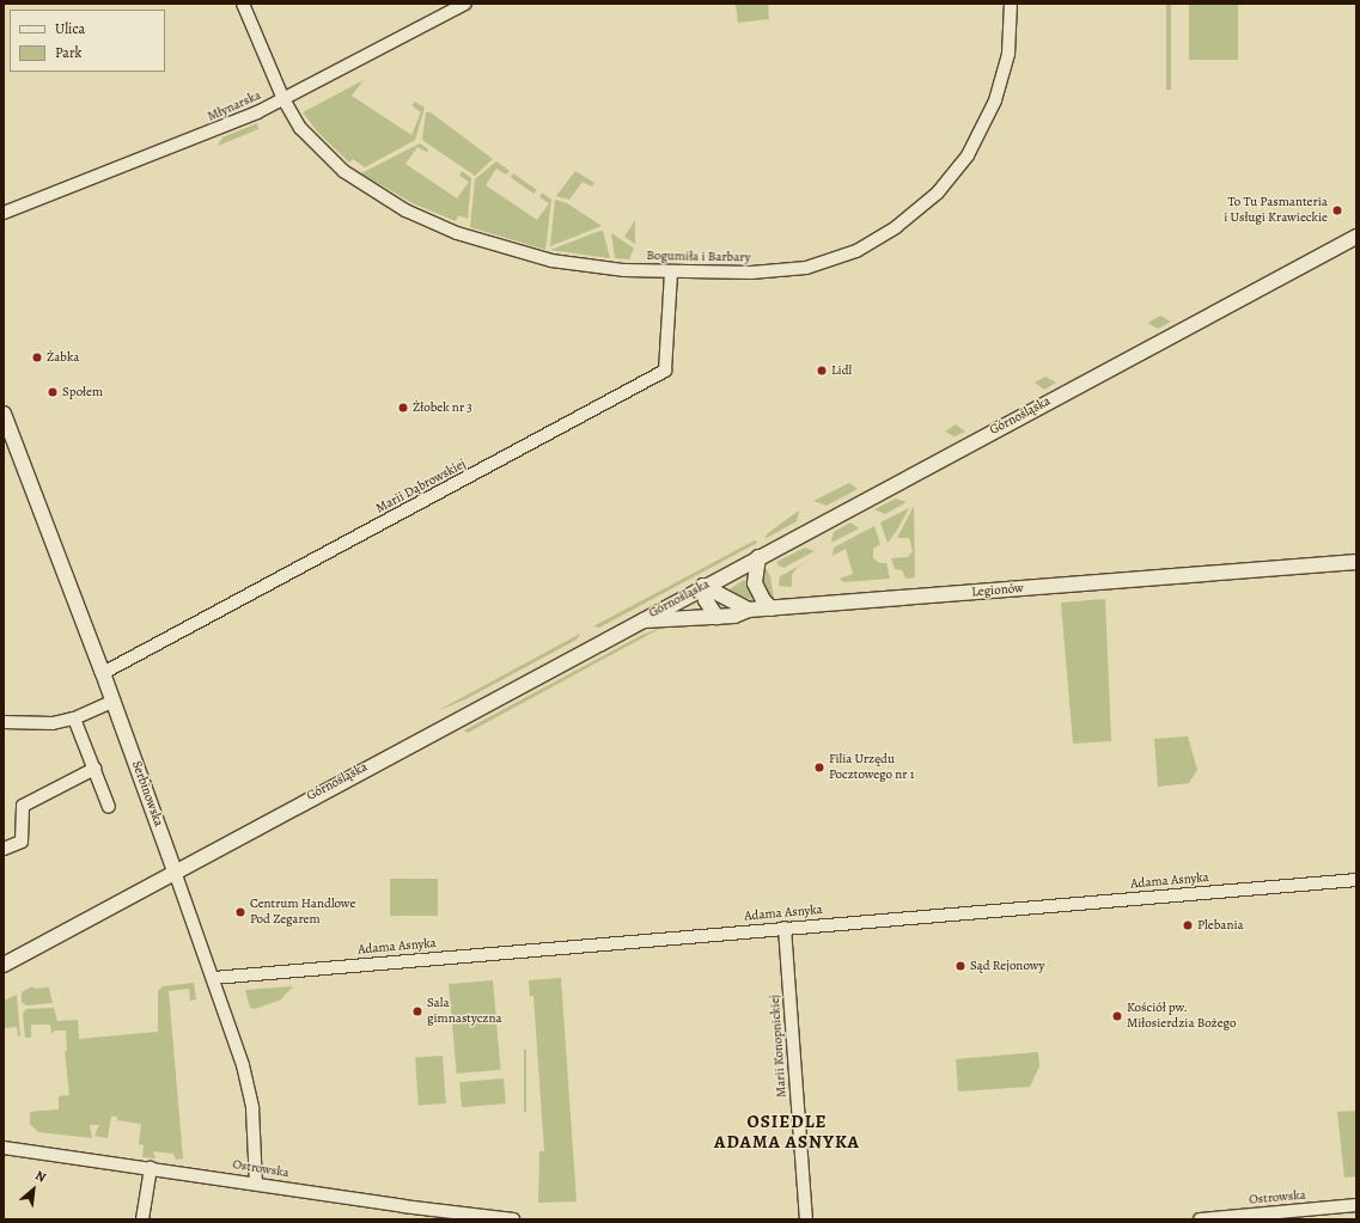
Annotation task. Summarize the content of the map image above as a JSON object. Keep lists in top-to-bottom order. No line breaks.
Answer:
{"streets":{"street":["Młynarska","Bogumiła i Barbary","Górnośląska","Marii Dąbrowskiej","Legionów","Serbinowska","Adama Asnyka","Marii Konopnickiej","Ostrowska"]},"crossings":[["Młynarska","Bogumiła i Barbary"],["Bogumiła i Barbary","Marii Dąbrowskiej"],["Górnośląska","Legionów"],["Górnośląska","Serbinowska"],["Marii Dąbrowskiej","Serbinowska"],["Serbinowska","Adama Asnyka"],["Serbinowska","Ostrowska"],["Adama Asnyka","Marii Konopnickiej"]],"districts":["OSIEDLE ADAMA ASNYKA"],"places":["To Tu Pasmanteria i Usługi Krawieckie","Żabka","Lidl","Społem","Żłobek nr 3","Filia Urzędu Pocztowego nr 1","Centrum Handlowe Pod Zegarem","Plebania","Sąd Rejonowy","Sala gimnastyczna","Kościół pw. Miłosierdzia Bożego"],"legend":["Ulica","Park"],"north":"top right"}
